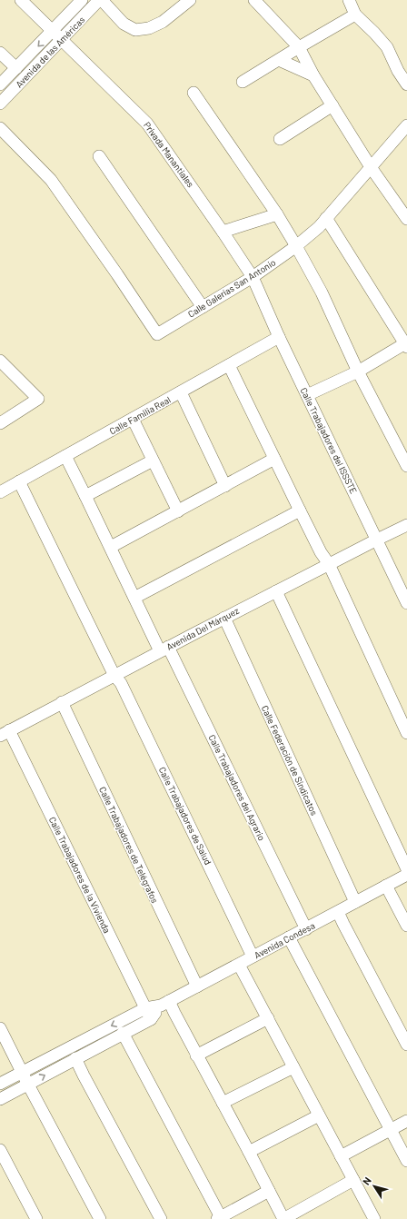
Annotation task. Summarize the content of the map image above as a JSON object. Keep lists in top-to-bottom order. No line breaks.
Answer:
{"streets":{"street":["Avenida de las Américas","Privada Manantiales","Calle Galerías San Antonio","Calle Familia Real","Calle Trabajadores del ISSSTE","Avenida Del Márquez","Calle Federación de Sindicatos","Calle Trabajadores del Agrario","Calle Trabajadores de Salud","Calle Trabajadores de Telégrafos","Calle Trabajadores de la Vivienda","Avenida Condesa"]},"crossings":[["Avenida de las Américas","Privada Manantiales"],["Privada Manantiales","Calle Galerías San Antonio"],["Privada Manantiales","Calle Trabajadores del ISSSTE"],["Calle Galerías San Antonio","Calle Trabajadores del ISSSTE"],["Calle Familia Real","Calle Trabajadores del ISSSTE"],["Calle Familia Real","Calle Trabajadores del Agrario"],["Calle Familia Real","Calle Trabajadores de Salud"],["Calle Trabajadores del ISSSTE","Avenida Del Márquez"],["Avenida Del Márquez","Calle Federación de Sindicatos"],["Avenida Del Márquez","Calle Trabajadores del Agrario"],["Avenida Del Márquez","Calle Trabajadores de Salud"],["Avenida Del Márquez","Calle Trabajadores de Telégrafos"],["Avenida Del Márquez","Calle Trabajadores de la Vivienda"],["Calle Federación de Sindicatos","Avenida Condesa"],["Calle Trabajadores del Agrario","Avenida Condesa"],["Calle Trabajadores de Salud","Avenida Condesa"],["Calle Trabajadores de Telégrafos","Avenida Condesa"],["Calle Trabajadores de la Vivienda","Avenida Condesa"]],"north":"top left"}
